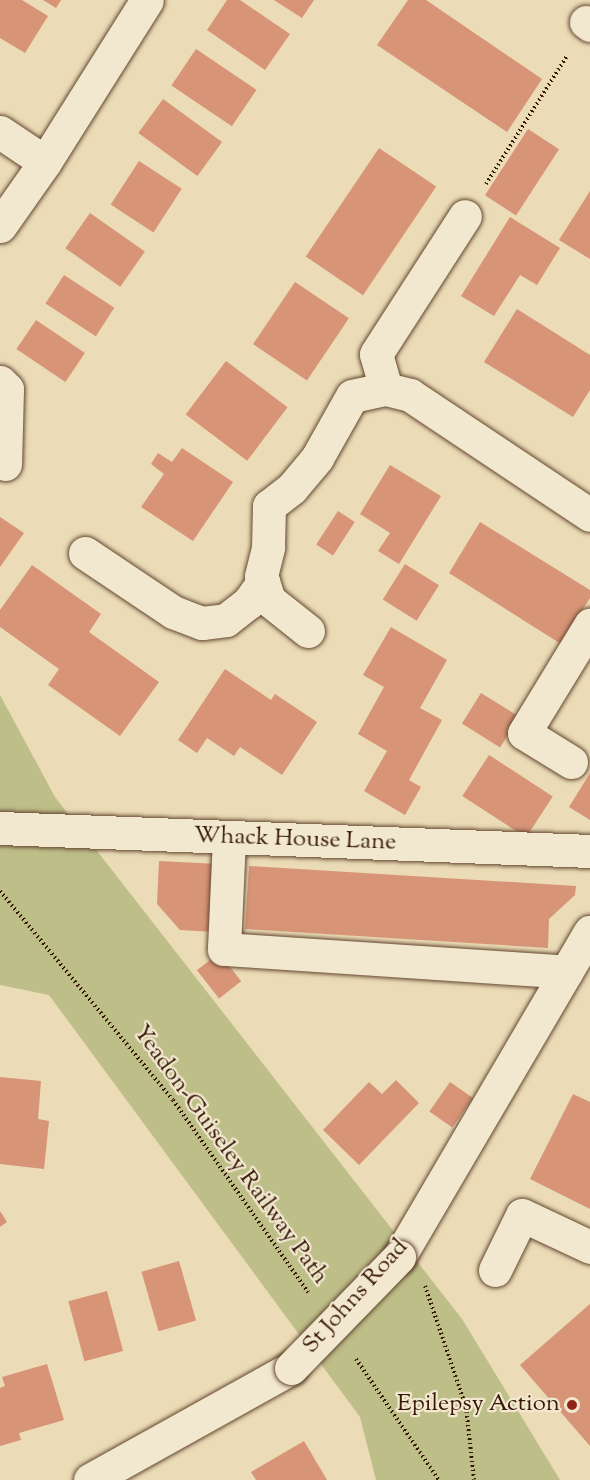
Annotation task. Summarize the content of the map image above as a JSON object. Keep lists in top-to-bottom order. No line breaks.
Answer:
{"streets":{"street":["Whack House Lane","St Johns Road"],"path":["Yeadon-Guiseley Railway Path"]},"places":["Epilepsy Action"]}
